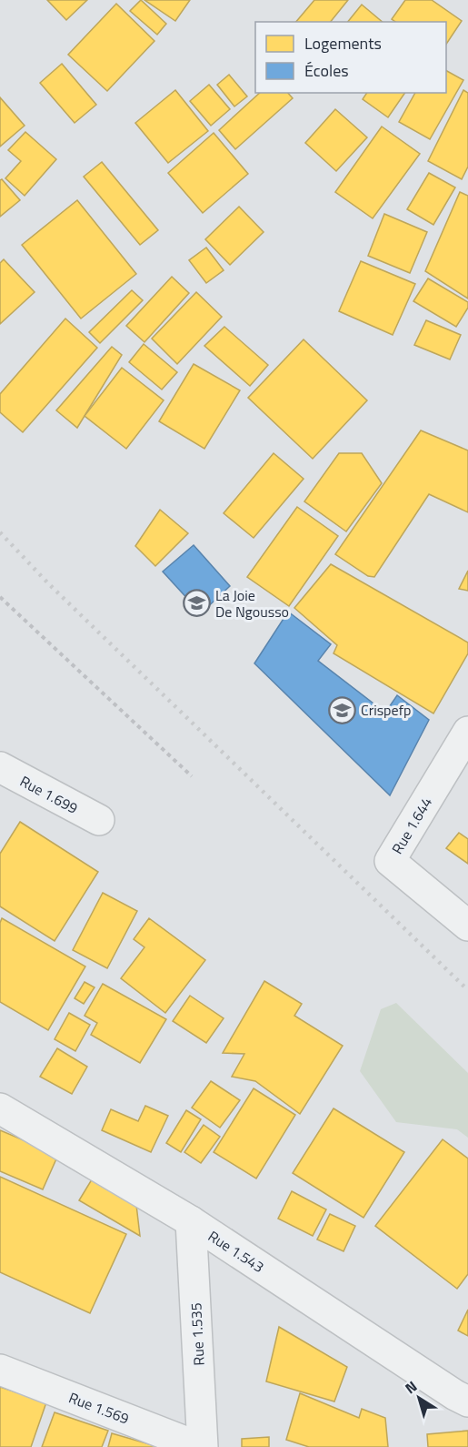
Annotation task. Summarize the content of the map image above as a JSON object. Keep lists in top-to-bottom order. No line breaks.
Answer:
{"streets":{"street":["Rue 1.699","Rue 1.644","Rue 1.543","Rue 1.535","Rue 1.569"]},"crossings":[["Rue 1.543","Rue 1.535"],["Rue 1.535","Rue 1.569"]],"places":{"school or university":["La Joie De Ngousso","Crispefp"]},"legend":["Logements","Écoles"],"north":"top left"}
